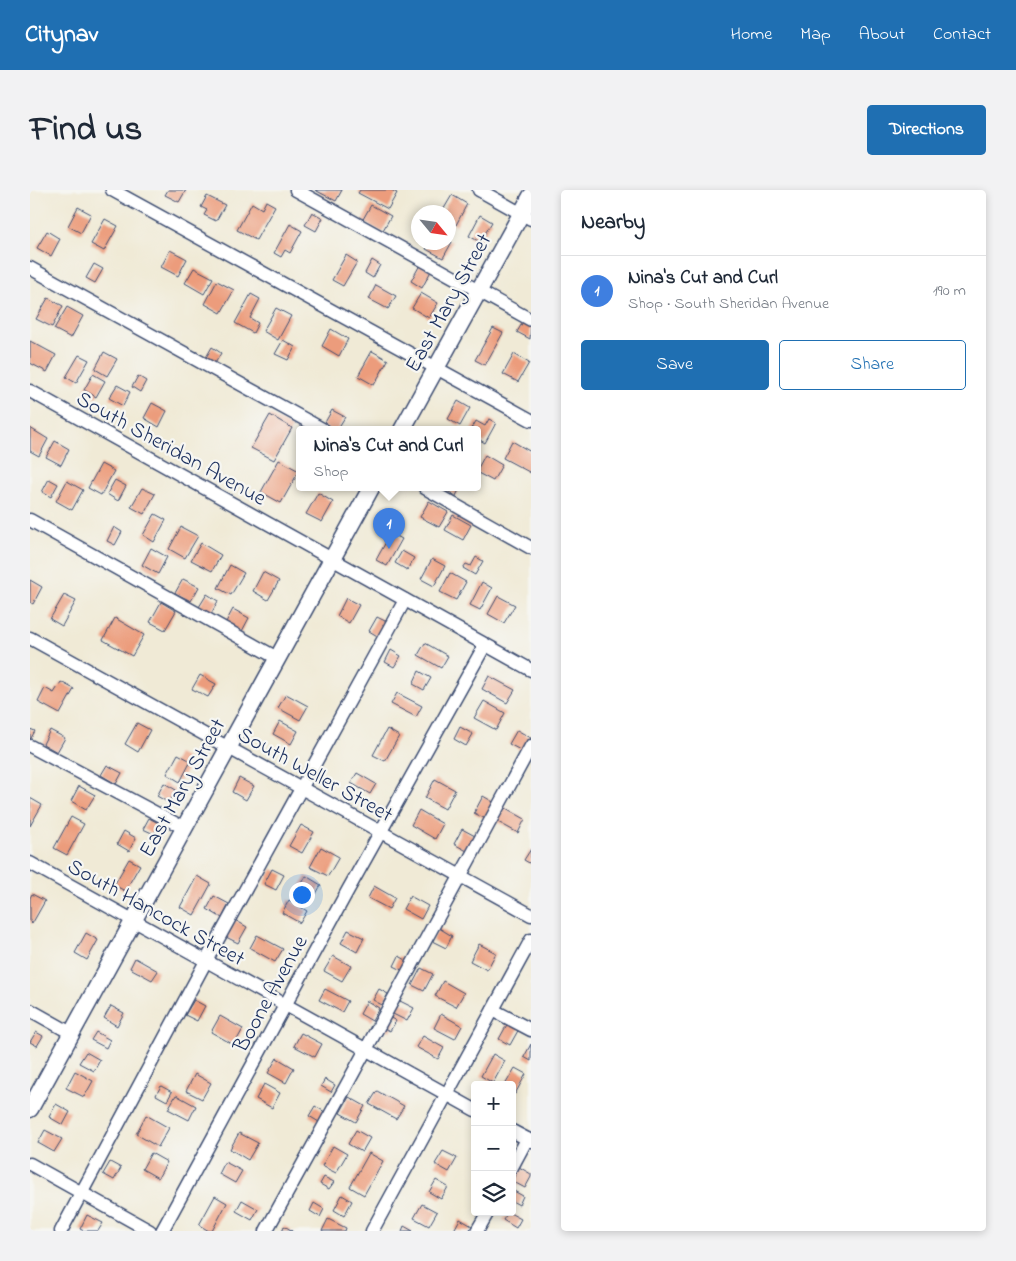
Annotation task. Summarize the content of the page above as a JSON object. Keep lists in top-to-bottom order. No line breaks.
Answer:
{"streets":{"main road":["East Mary Street"],"street":["South Sheridan Avenue","South Weller Street","South Hancock Street","Boone Avenue"]},"crossings":[["East Mary Street","South Sheridan Avenue"],["East Mary Street","South Weller Street"],["East Mary Street","South Hancock Street"],["South Sheridan Avenue","Boone Avenue"],["South Weller Street","Boone Avenue"],["South Hancock Street","Boone Avenue"]],"north":"bottom right","page":{"header":"Citynav","nav":["Home","Map","About","Contact"],"title":"Find us","buttons":["Directions",["Save","Share"]],"heading":"Nearby","list":[{"mark":"1","name":"Nina's Cut and Curl","note":"Shop · South Sheridan Avenue","value":"190 m"}],"popup":["Nina's Cut and Curl","Shop"],"pins":"1","map_buttons":["+","−"]}}
